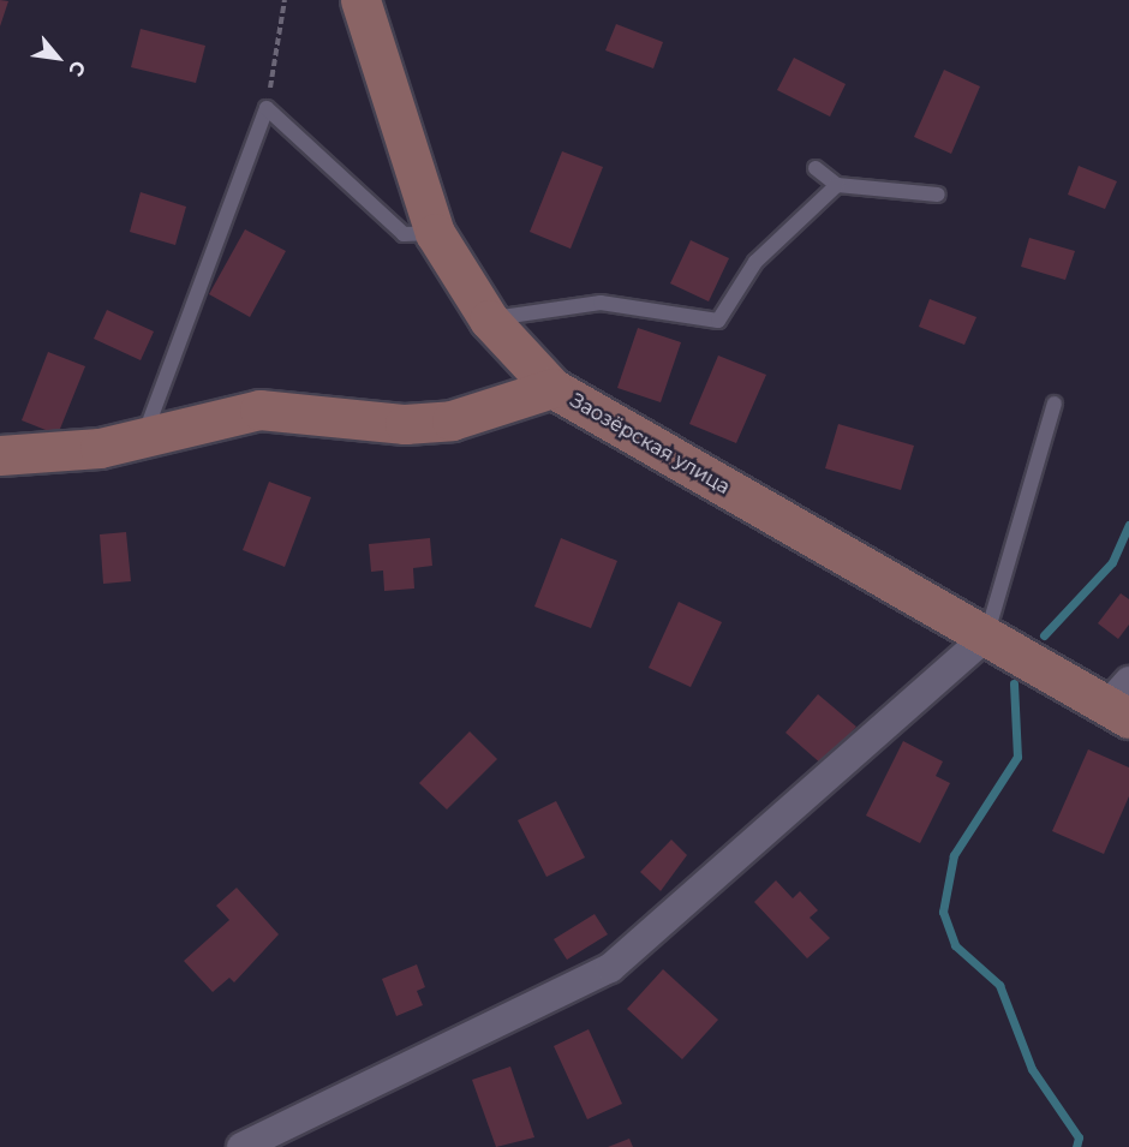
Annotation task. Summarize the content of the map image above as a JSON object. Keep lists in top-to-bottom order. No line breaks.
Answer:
{"streets":{"street":["Заозёрская улица"]},"north":"bottom right"}
